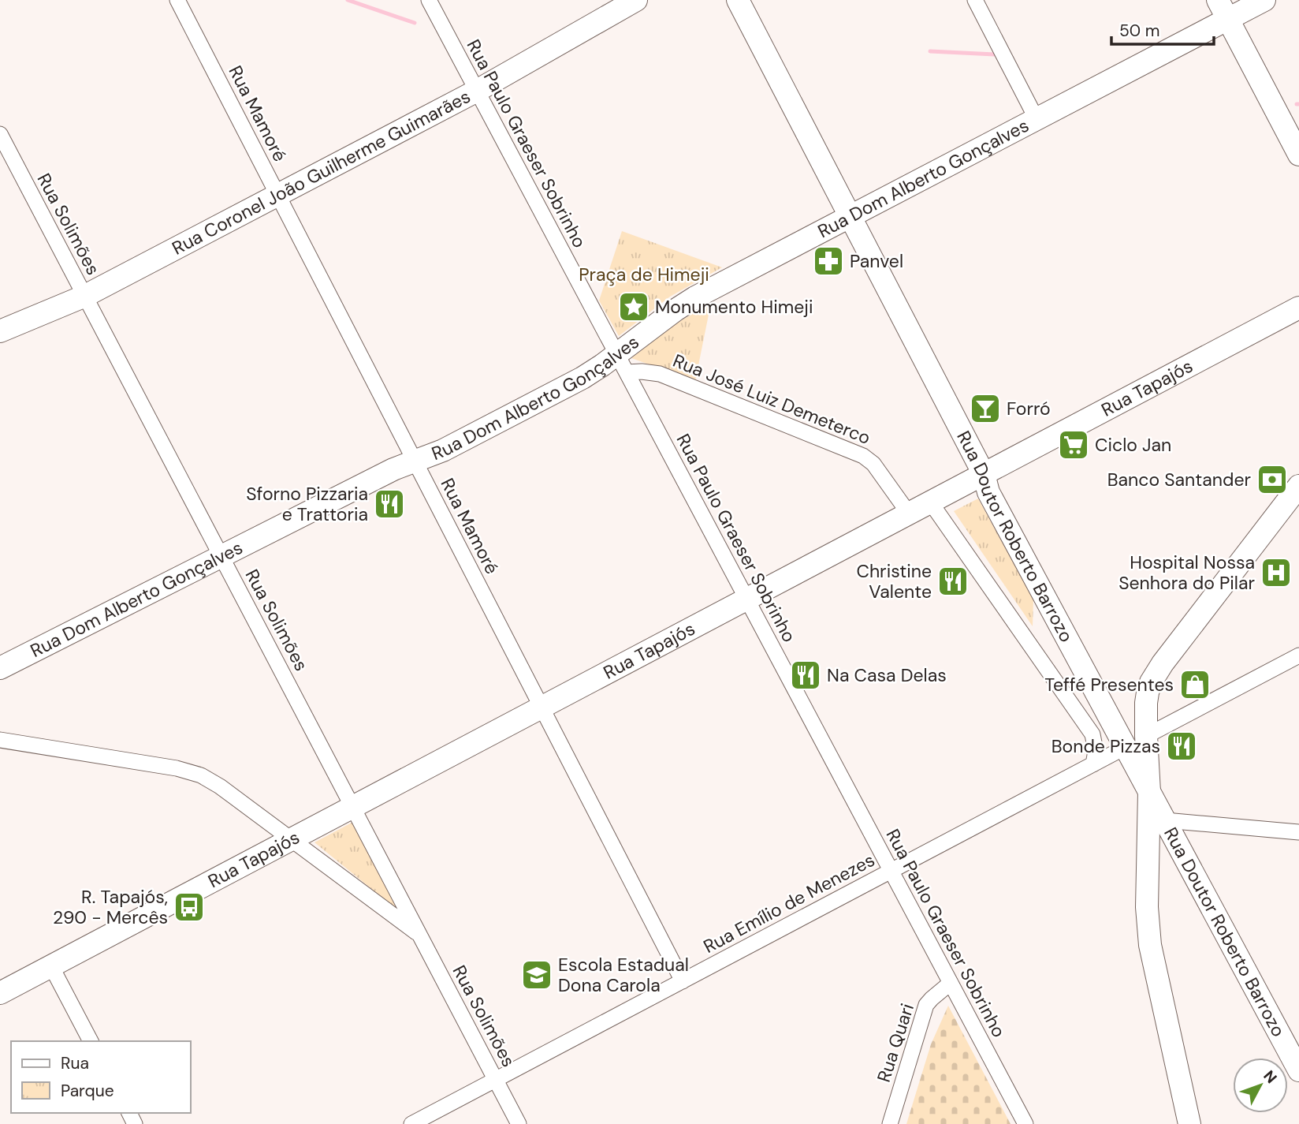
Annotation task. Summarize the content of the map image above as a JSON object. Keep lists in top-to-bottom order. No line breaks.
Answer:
{"streets":{"main road":["Rua Coronel João Guilherme Guimarães","Rua Dom Alberto Gonçalves","Rua Tapajós","Rua Doutor Roberto Barrozo"],"street":["Rua Mamoré","Rua Paulo Graeser Sobrinho","Rua Solimões","Rua José Luiz Demeterco","Rua Emílio de Menezes","Rua Quari"]},"crossings":[["Rua Mamoré","Rua Coronel João Guilherme Guimarães"],["Rua Mamoré","Rua Dom Alberto Gonçalves"],["Rua Mamoré","Rua Tapajós"],["Rua Mamoré","Rua Emílio de Menezes"],["Rua Paulo Graeser Sobrinho","Rua Coronel João Guilherme Guimarães"],["Rua Paulo Graeser Sobrinho","Rua Dom Alberto Gonçalves"],["Rua Paulo Graeser Sobrinho","Rua Tapajós"],["Rua Paulo Graeser Sobrinho","Rua José Luiz Demeterco"],["Rua Paulo Graeser Sobrinho","Rua Emílio de Menezes"],["Rua Paulo Graeser Sobrinho","Rua Quari"],["Rua Coronel João Guilherme Guimarães","Rua Solimões"],["Rua Dom Alberto Gonçalves","Rua Solimões"],["Rua Dom Alberto Gonçalves","Rua José Luiz Demeterco"],["Rua Dom Alberto Gonçalves","Rua Doutor Roberto Barrozo"],["Rua Solimões","Rua Tapajós"],["Rua Solimões","Rua Emílio de Menezes"],["Rua Tapajós","Rua José Luiz Demeterco"],["Rua Tapajós","Rua Doutor Roberto Barrozo"],["Rua Doutor Roberto Barrozo","Rua Emílio de Menezes"]],"parks":["Praça de Himeji"],"places":{"pharmacy":["Panvel"],"place":["Monumento Himeji"],"bar":["Forró"],"supermarket":["Ciclo Jan"],"bank":["Banco Santander"],"restaurant":["Sforno Pizzaria e Trattoria","Christine Valente","Na Casa Delas","Bonde Pizzas"],"hospital":["Hospital Nossa Senhora do Pilar"],"shop":["Teffé Presentes"],"bus stop":["R. Tapajós, 290 - Mercês"],"school or university":["Escola Estadual Dona Carola"]},"legend":["Rua","Parque"],"scale_bar":"50 m","north":"top right"}
